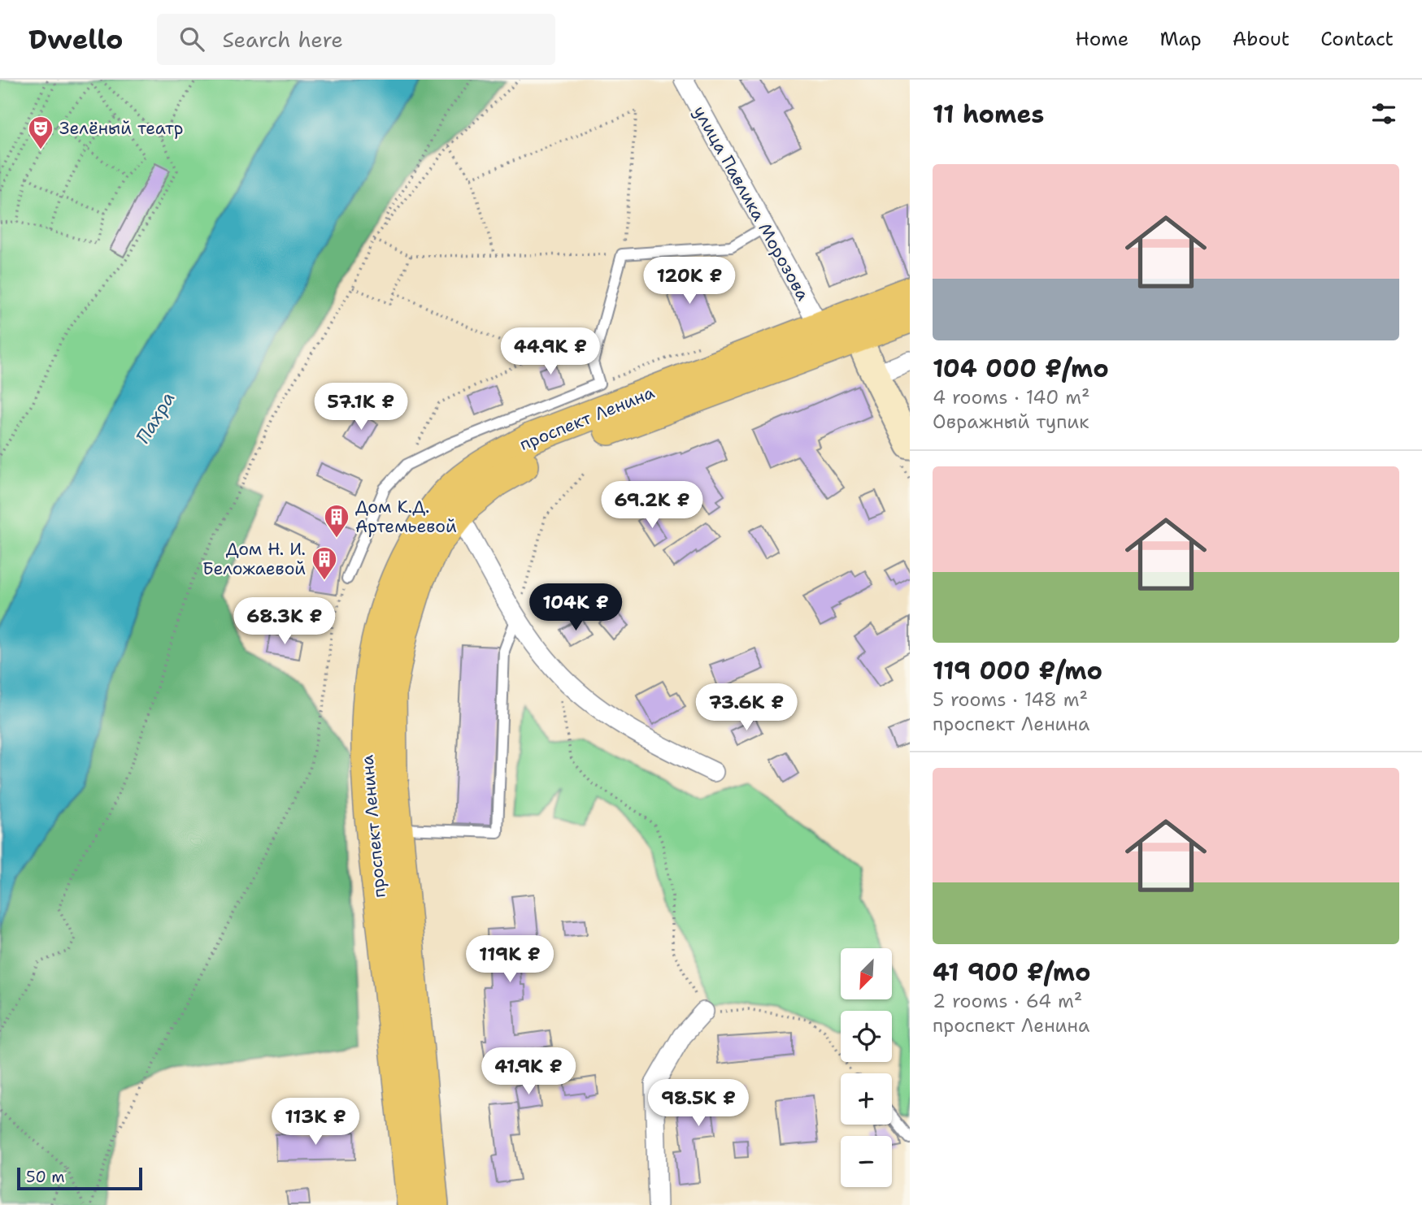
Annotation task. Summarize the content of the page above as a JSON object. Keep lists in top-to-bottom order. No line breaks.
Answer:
{"streets":{"main road":["проспект Ленина"],"street":["улица Павлика Морозова"]},"crossings":[["улица Павлика Морозова","проспект Ленина"]],"water":["Пахра"],"places":{"theatre":["Зелёный театр"],"building":["Дом К.Д. Артемьевой","Дом Н. И. Беложаевой"]},"scale_bar":"50 m","north":"bottom left","page":{"header":"Dwello","search":"Search here","nav":["Home","Map","About","Contact"],"heading":"11 homes","list":[{"name":"104 000 ₽/mo","note":"4 rooms · 140 m² · Овражный тупик"},{"name":"119 000 ₽/mo","note":"5 rooms · 148 m² · проспект Ленина"},{"name":"41 900 ₽/mo","note":"2 rooms · 64 m² · проспект Ленина"}],"price":["120K ₽","44.9K ₽","57.1K ₽","69.2K ₽","104K ₽","68.3K ₽","73.6K ₽","119K ₽","41.9K ₽","98.5K ₽","113K ₽"],"map_buttons":["+","−"],"scale":"50 m"}}
